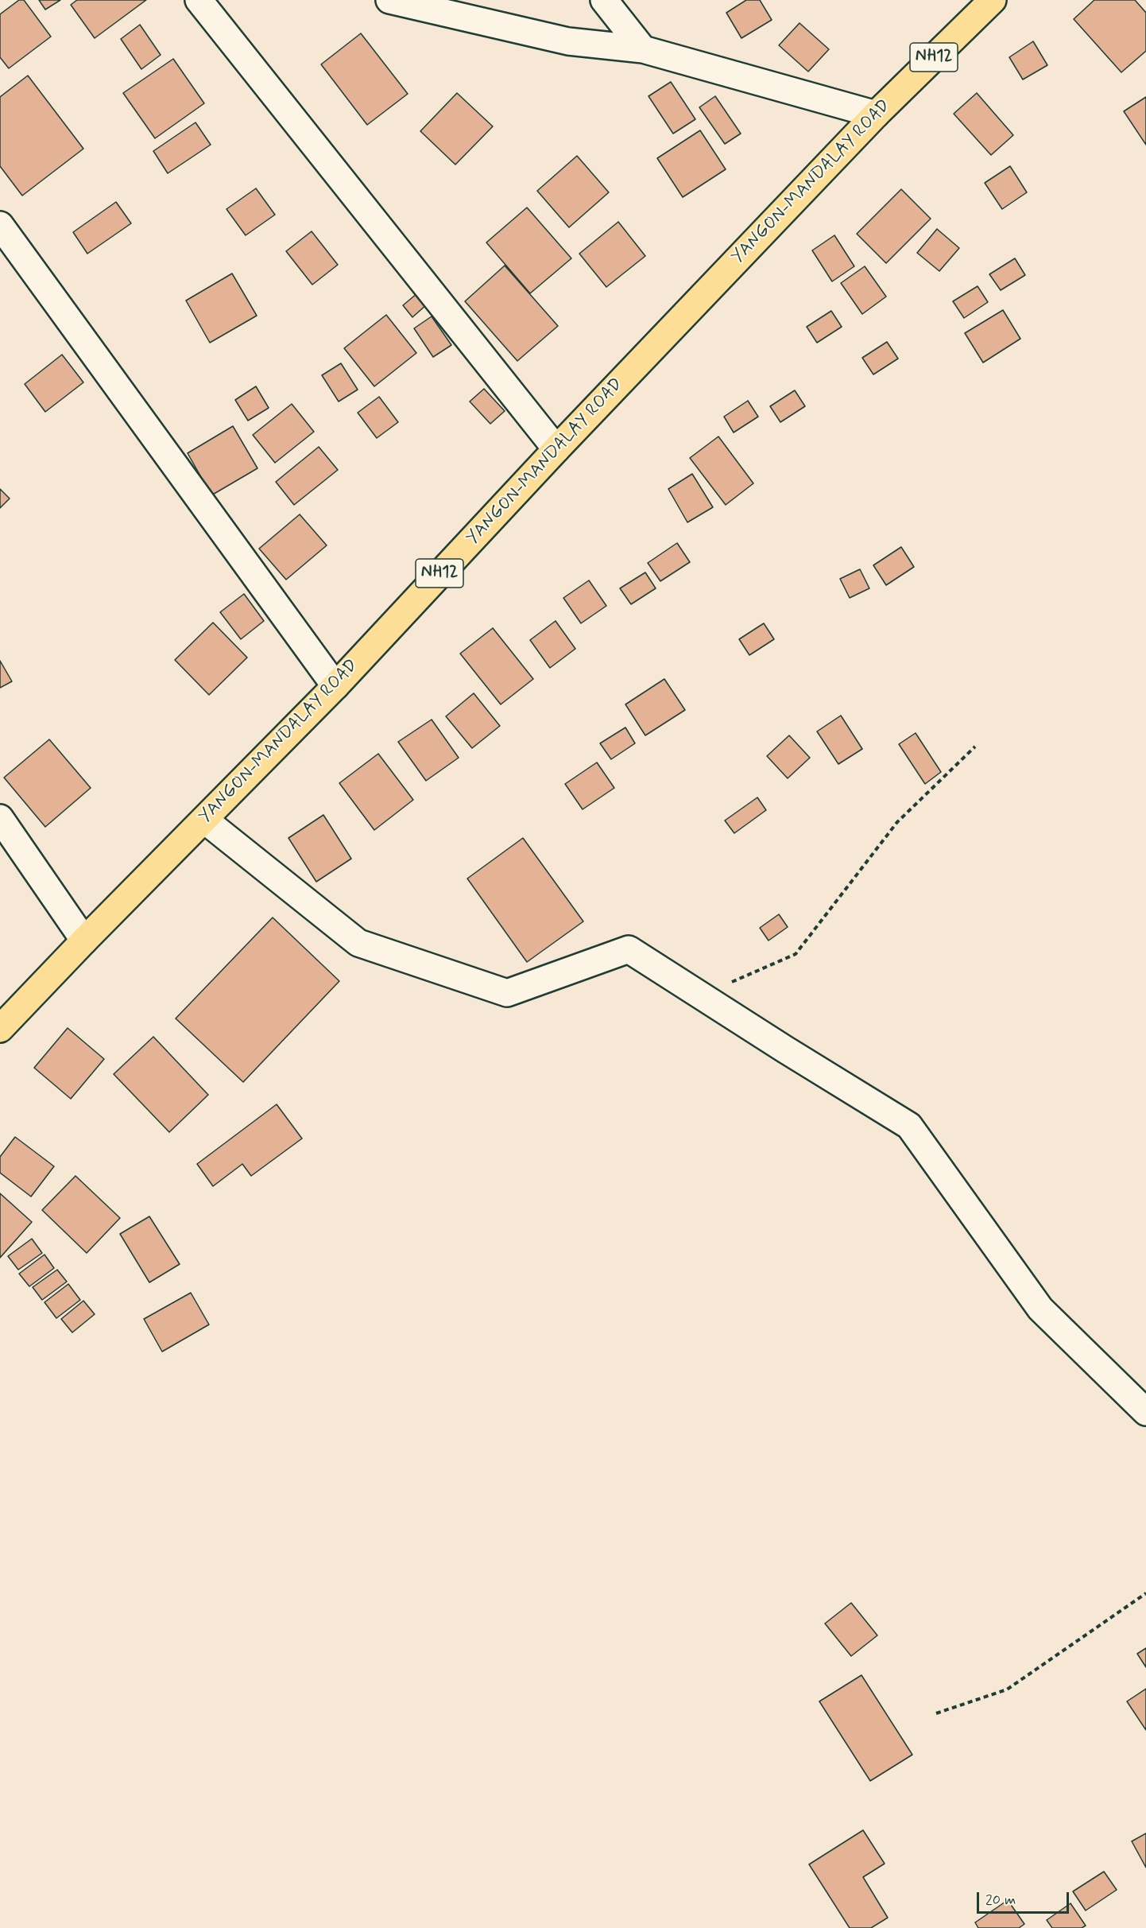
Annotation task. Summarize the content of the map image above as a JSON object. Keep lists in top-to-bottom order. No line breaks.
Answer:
{"streets":{"highway":["NH12","YANGON-MANDALAY ROAD"]},"scale_bar":"20 m"}
